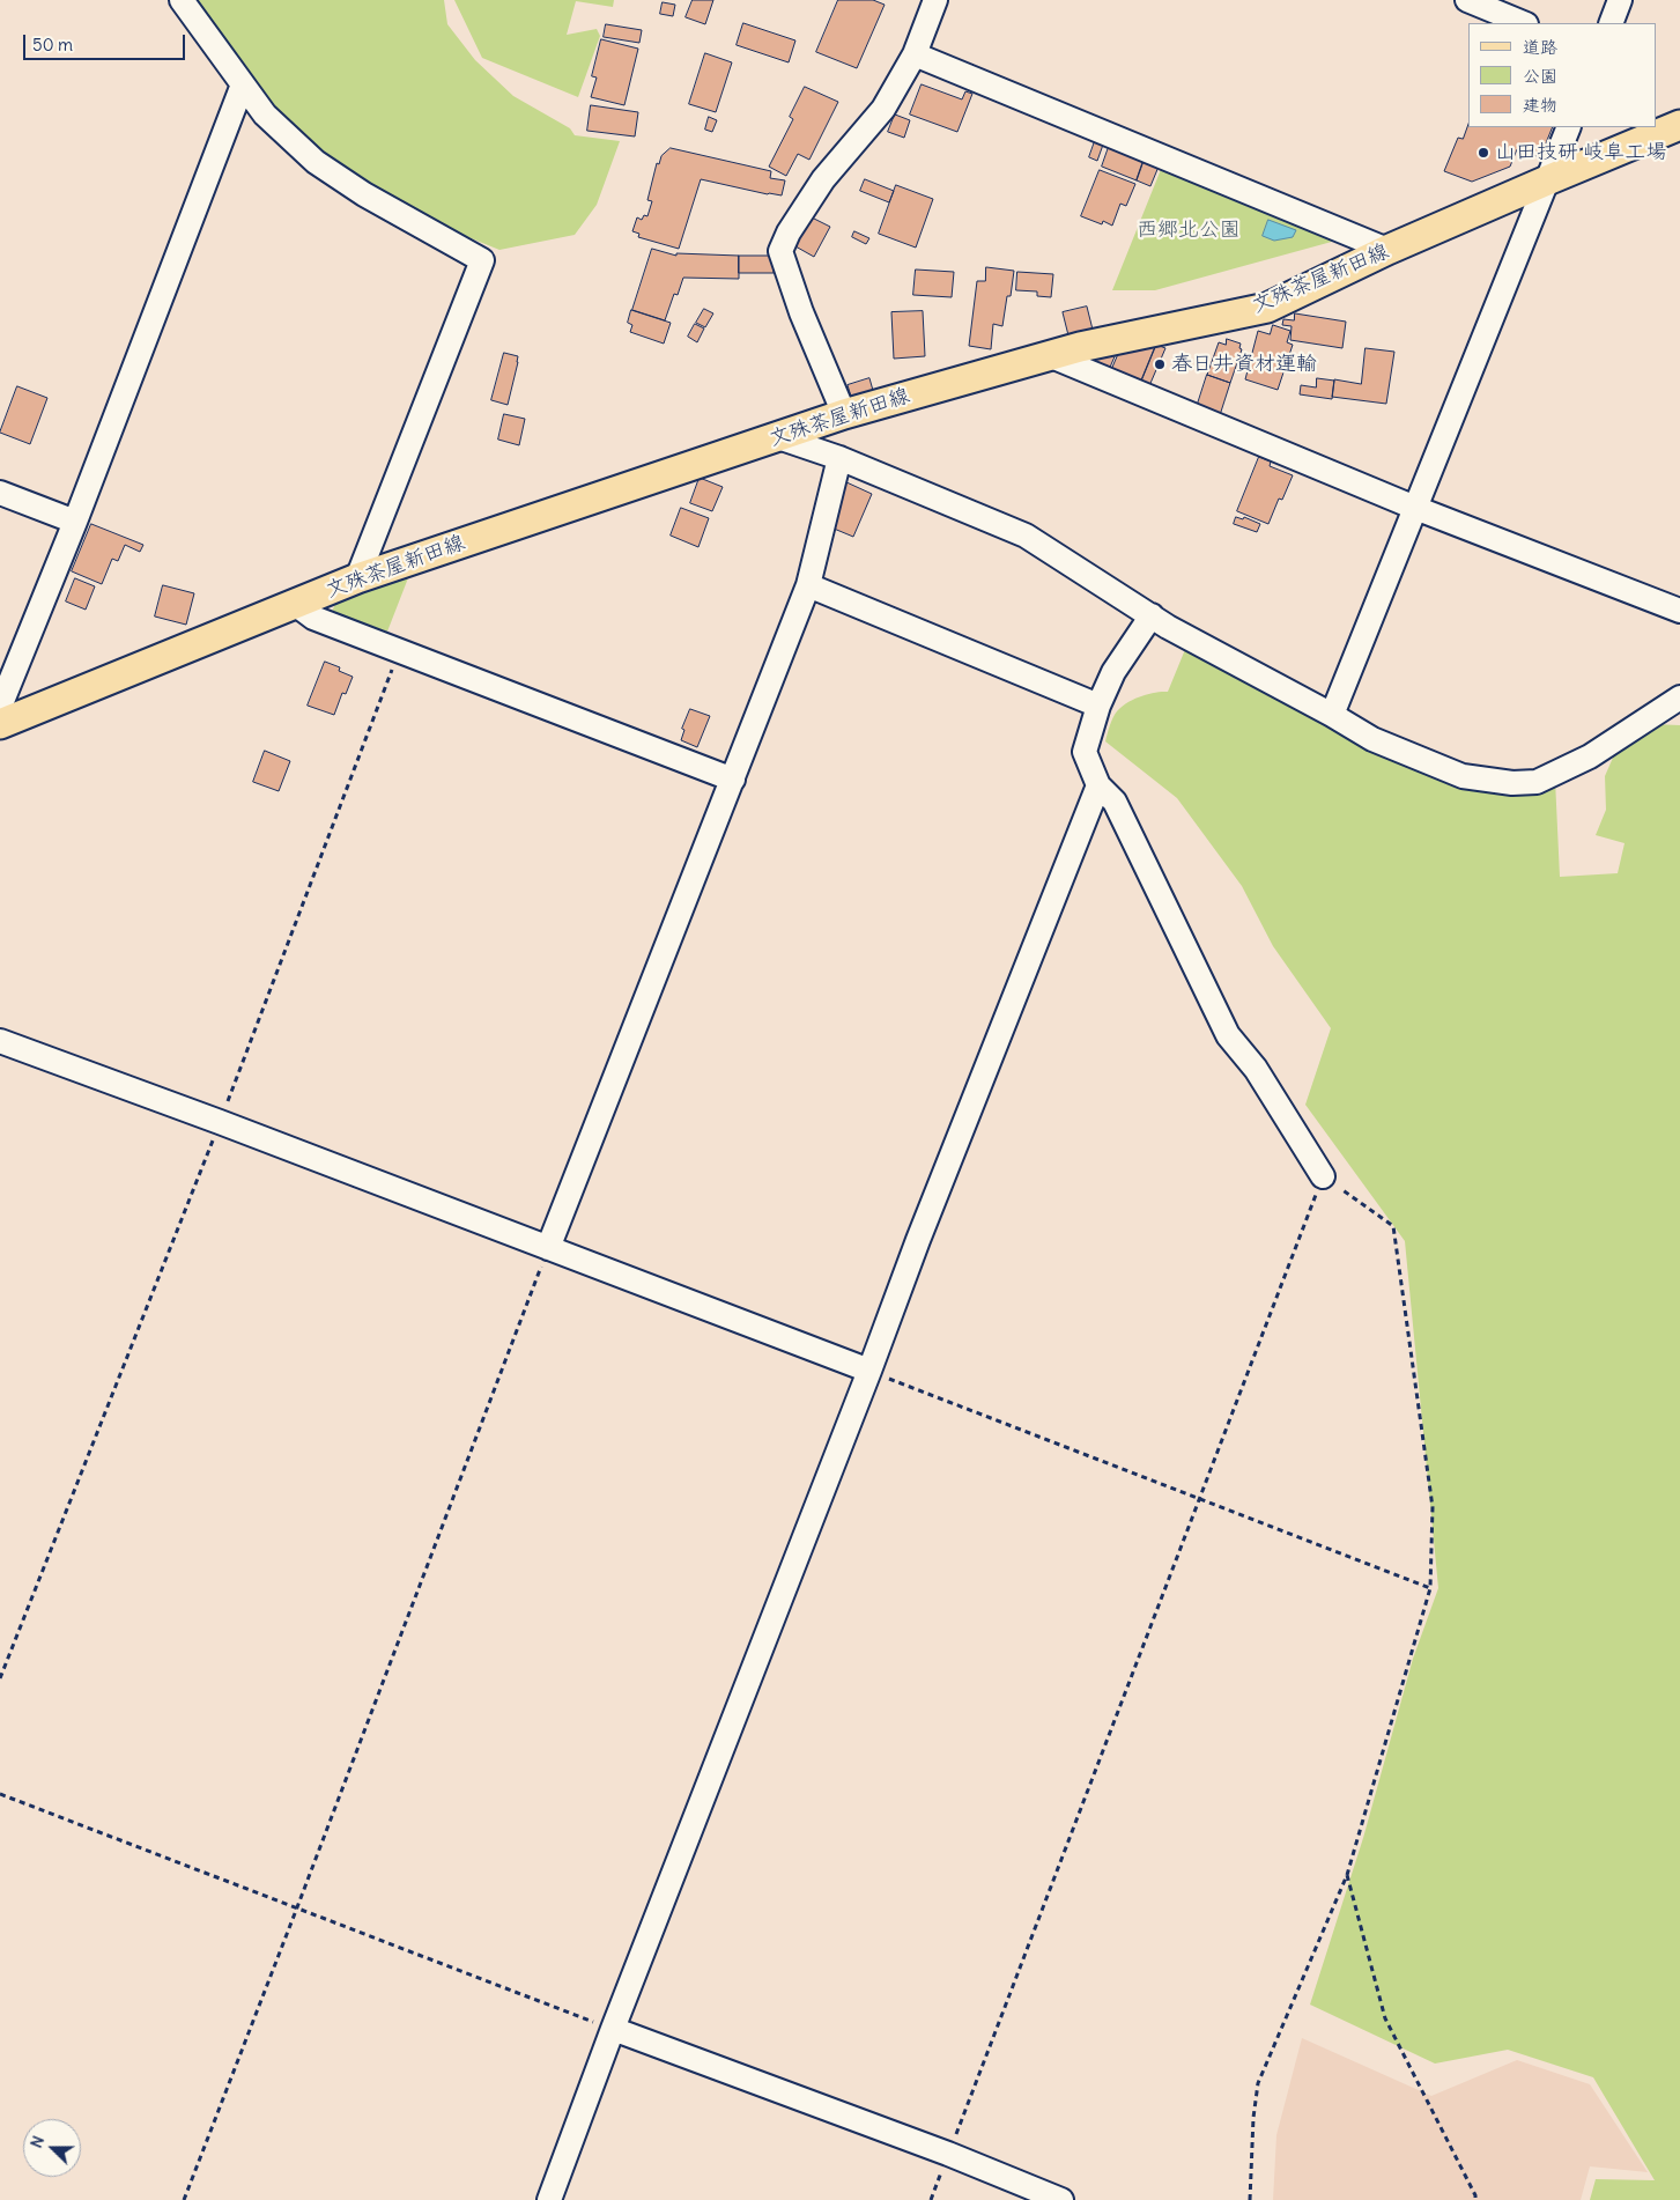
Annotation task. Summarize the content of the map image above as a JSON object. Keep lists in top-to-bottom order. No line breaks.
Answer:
{"streets":{"main road":["文殊茶屋新田線"]},"parks":["西郷北公園"],"places":["山田技研 岐阜工場","春日井資材運輸"],"legend":["道路","公園","建物"],"scale_bar":"50 m","north":"left"}
